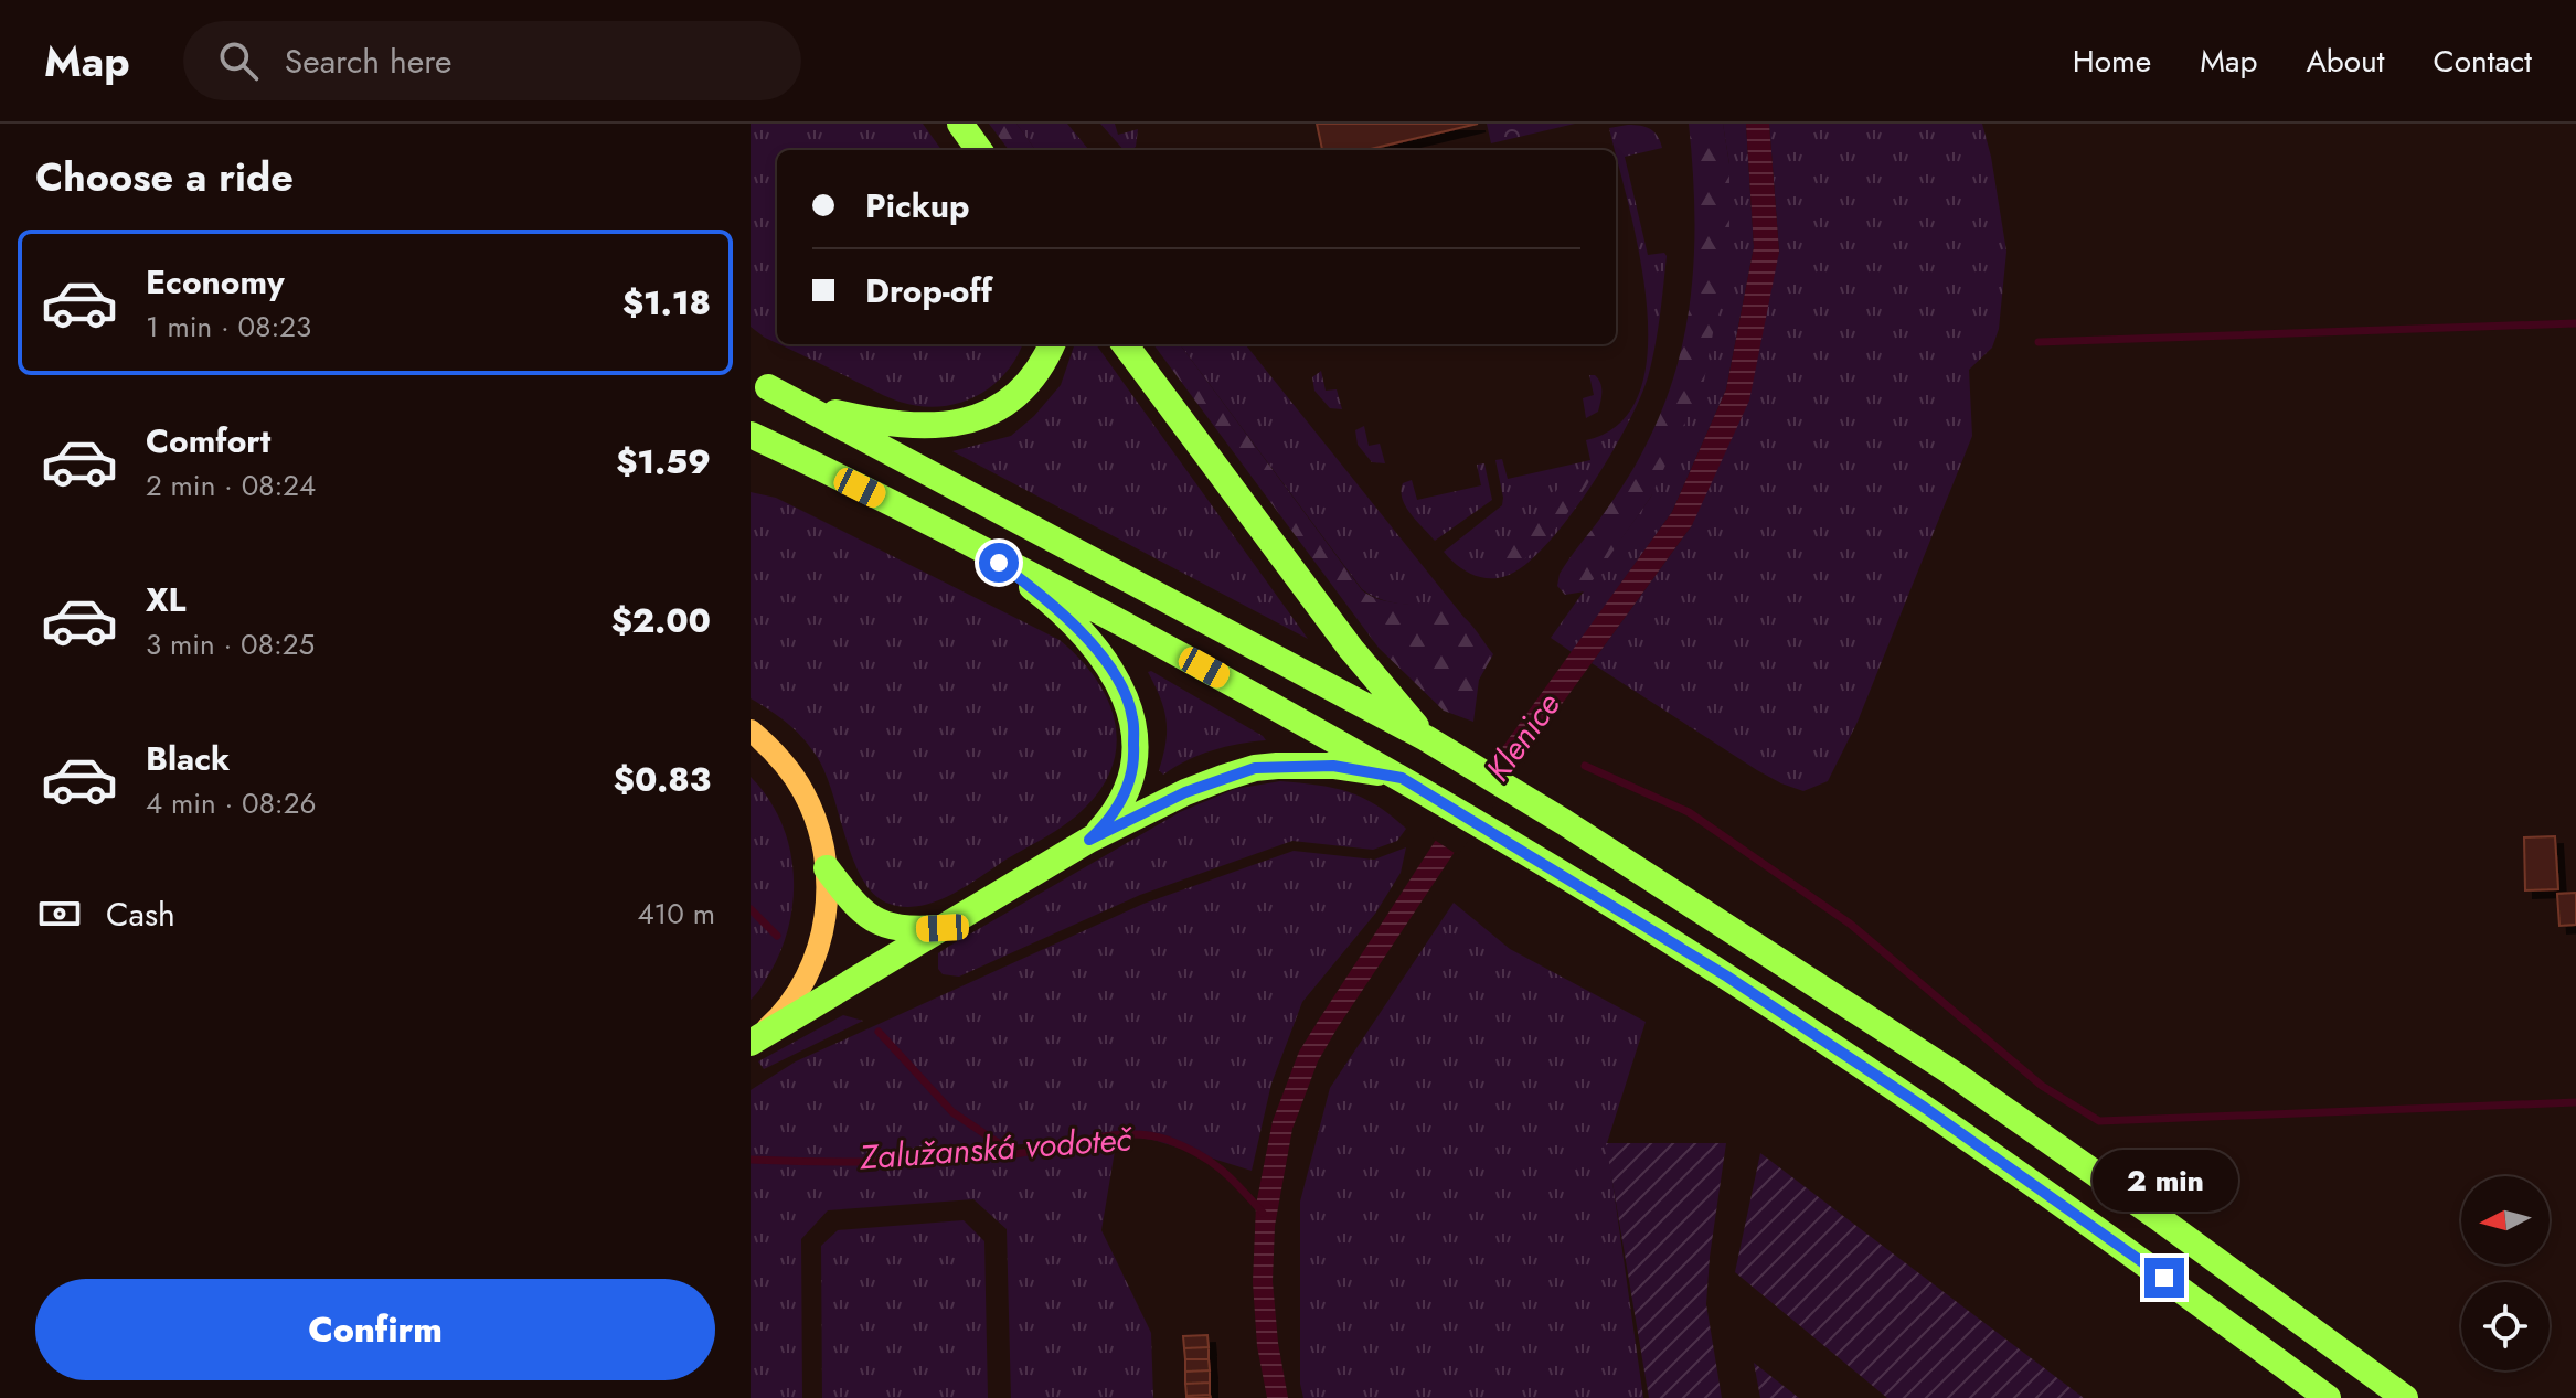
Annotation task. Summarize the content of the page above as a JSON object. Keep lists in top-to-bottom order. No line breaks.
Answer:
{"water":["Klenice","Zalužanská vodoteč"],"north":"left","page":{"header":"Map","search":"Search here","nav":["Home","Map","About","Contact"],"heading":"Choose a ride","banner":["Pickup","Drop-off"],"list":[{"name":"Economy","note":"1 min · 08:23","value":"$1.18"},{"name":"Comfort","note":"2 min · 08:24","value":"$1.59"},{"name":"XL","note":"3 min · 08:25","value":"$2.00"},{"name":"Black","note":"4 min · 08:26","value":"$0.83"}],"pay":["Cash","410 m"],"bubble":"2 min","buttons":"Confirm"}}
